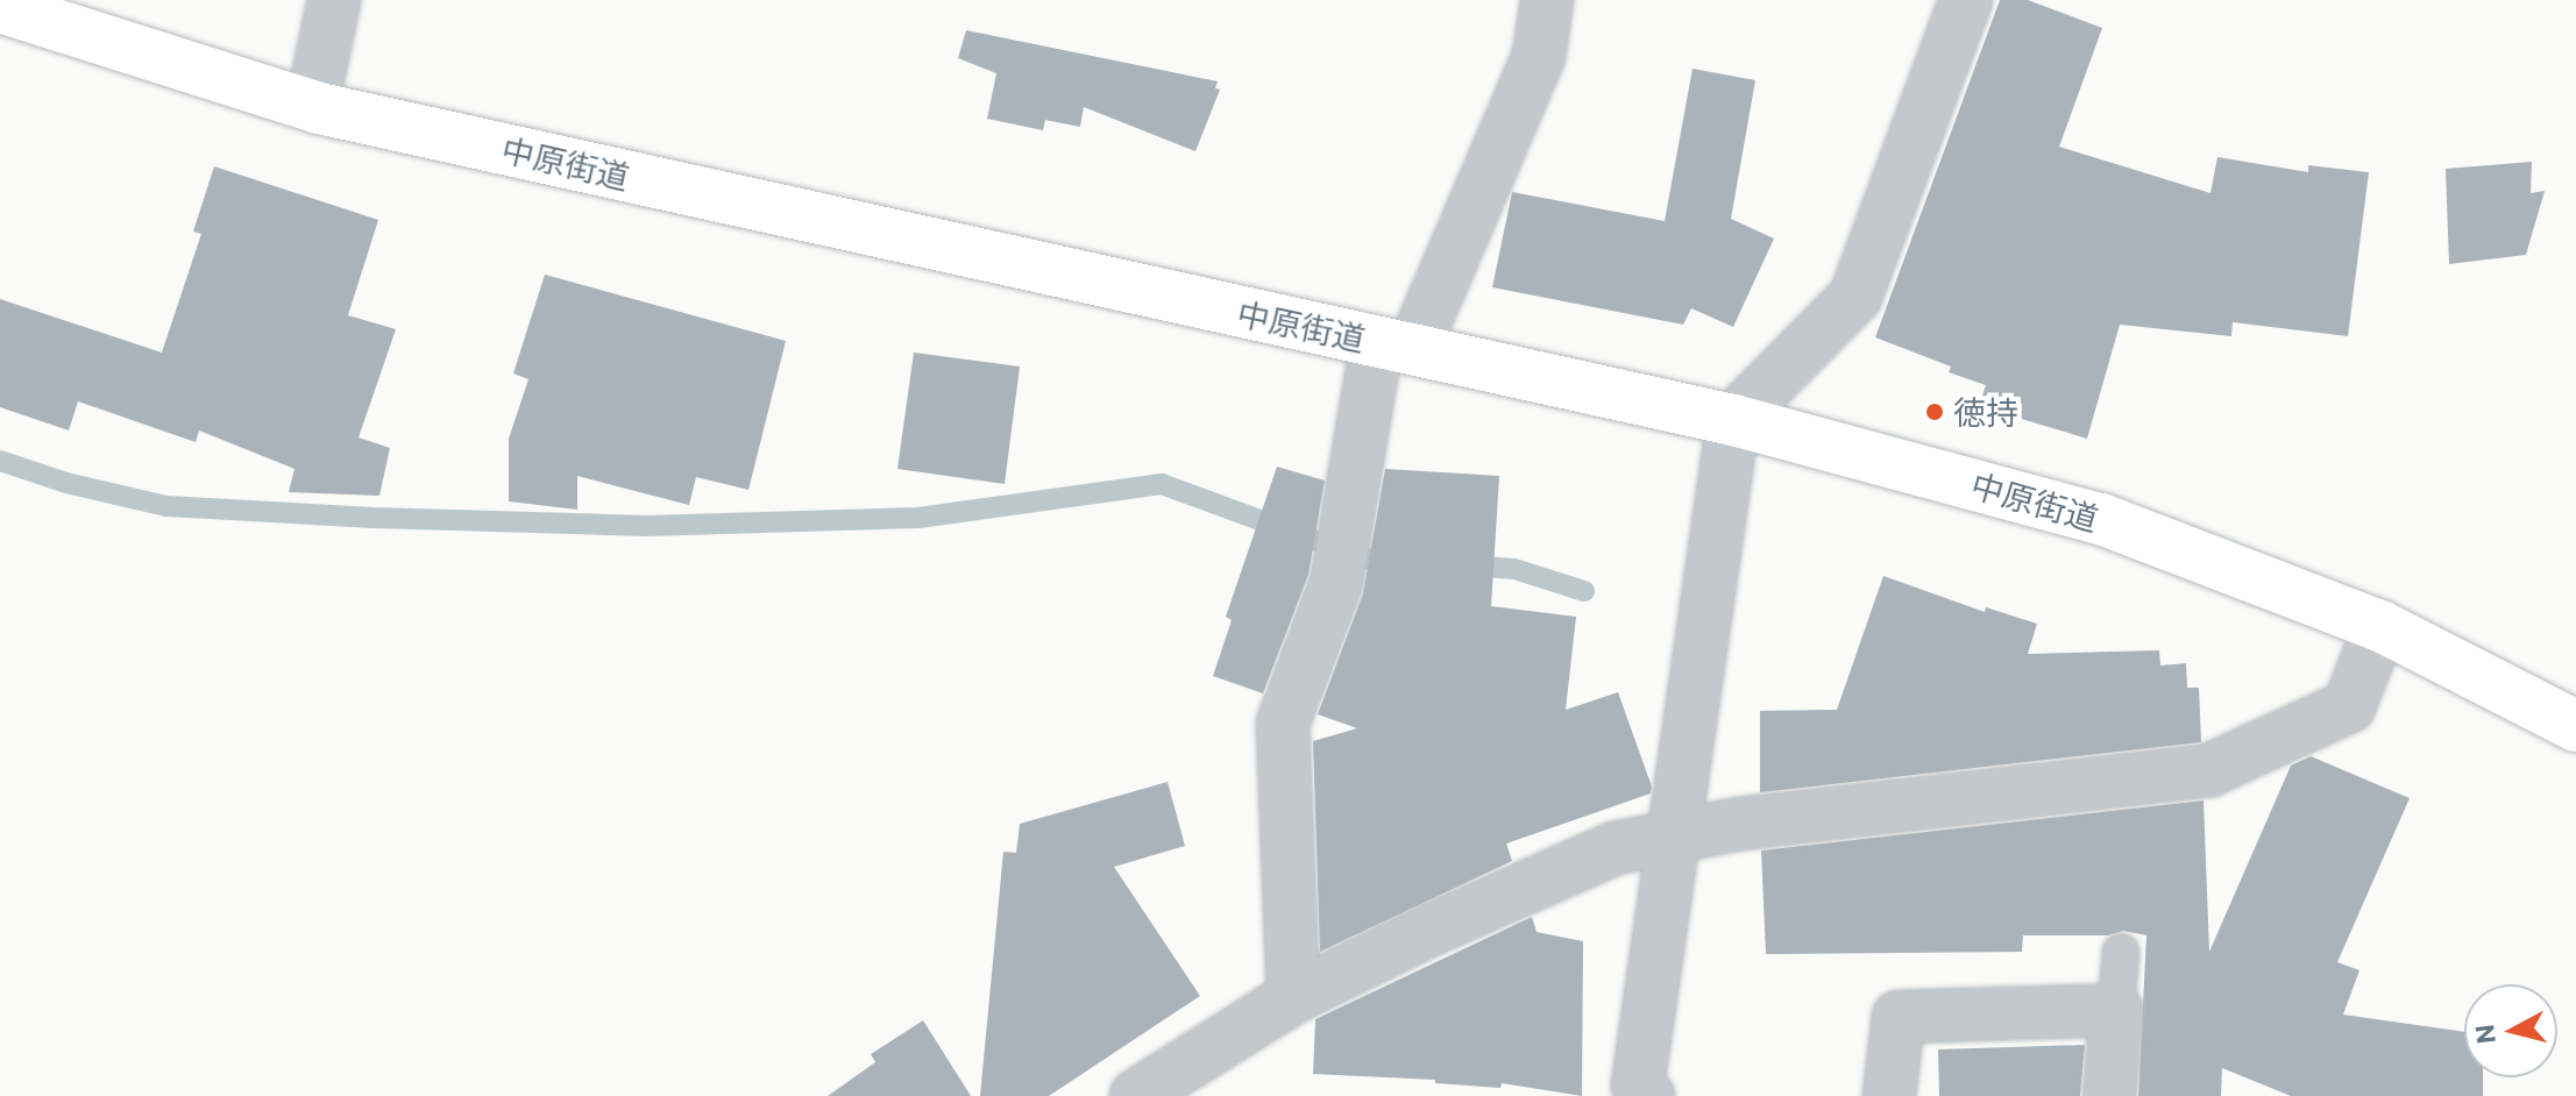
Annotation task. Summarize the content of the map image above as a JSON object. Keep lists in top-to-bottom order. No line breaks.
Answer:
{"streets":{"main road":["中原街道"]},"places":["徳持"],"north":"left"}
